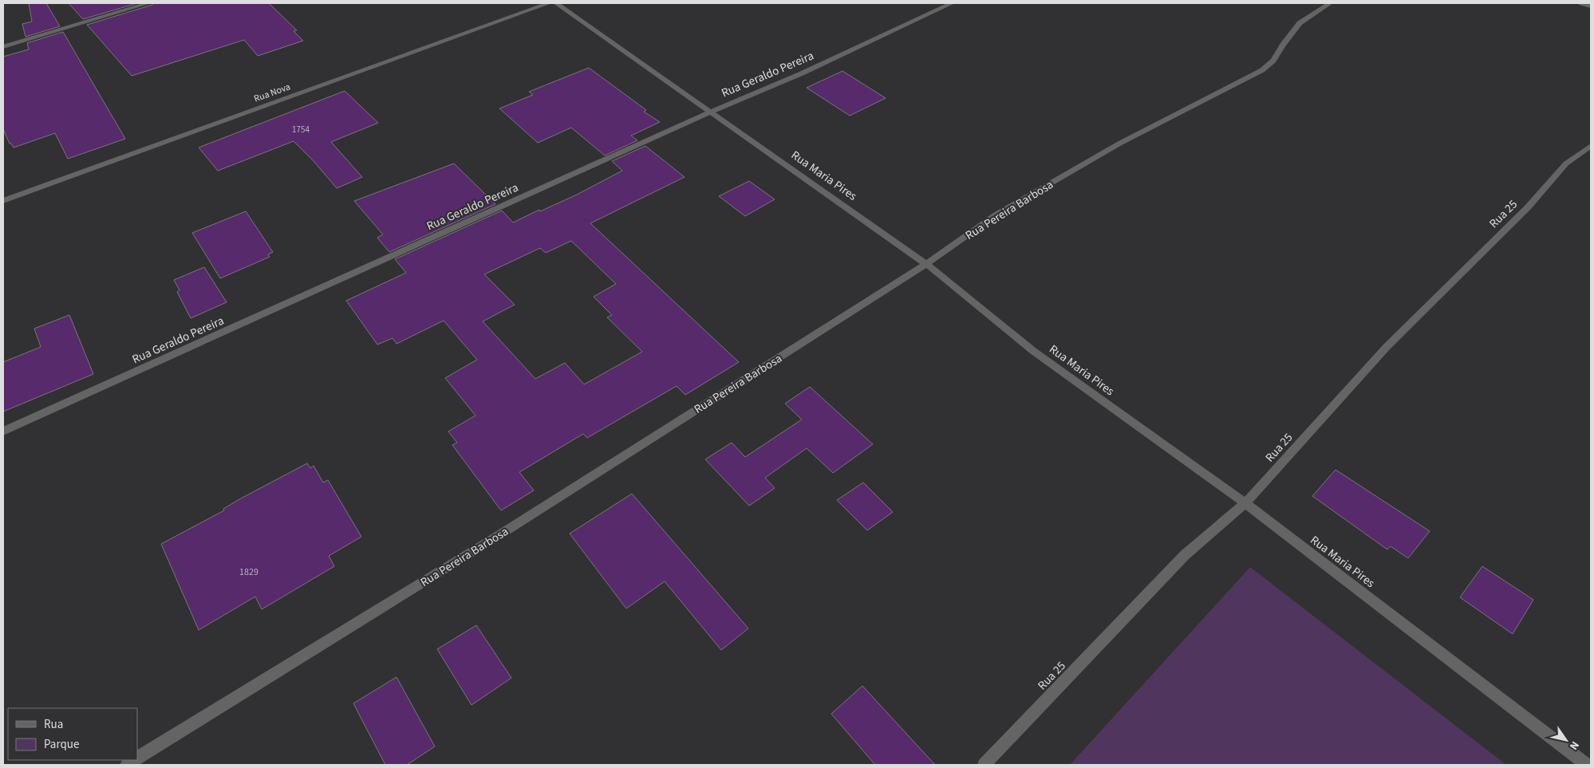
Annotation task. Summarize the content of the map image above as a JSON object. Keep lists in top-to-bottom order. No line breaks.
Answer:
{"streets":{"street":["Rua Geraldo Pereira","Rua Nova","Rua Maria Pires","Rua Pereira Barbosa","Rua 25"]},"crossings":[["Rua Geraldo Pereira","Rua Maria Pires"],["Rua Maria Pires","Rua Pereira Barbosa"],["Rua Maria Pires","Rua 25"]],"house_numbers":["1754","1829"],"legend":["Rua","Parque"],"north":"bottom right"}
